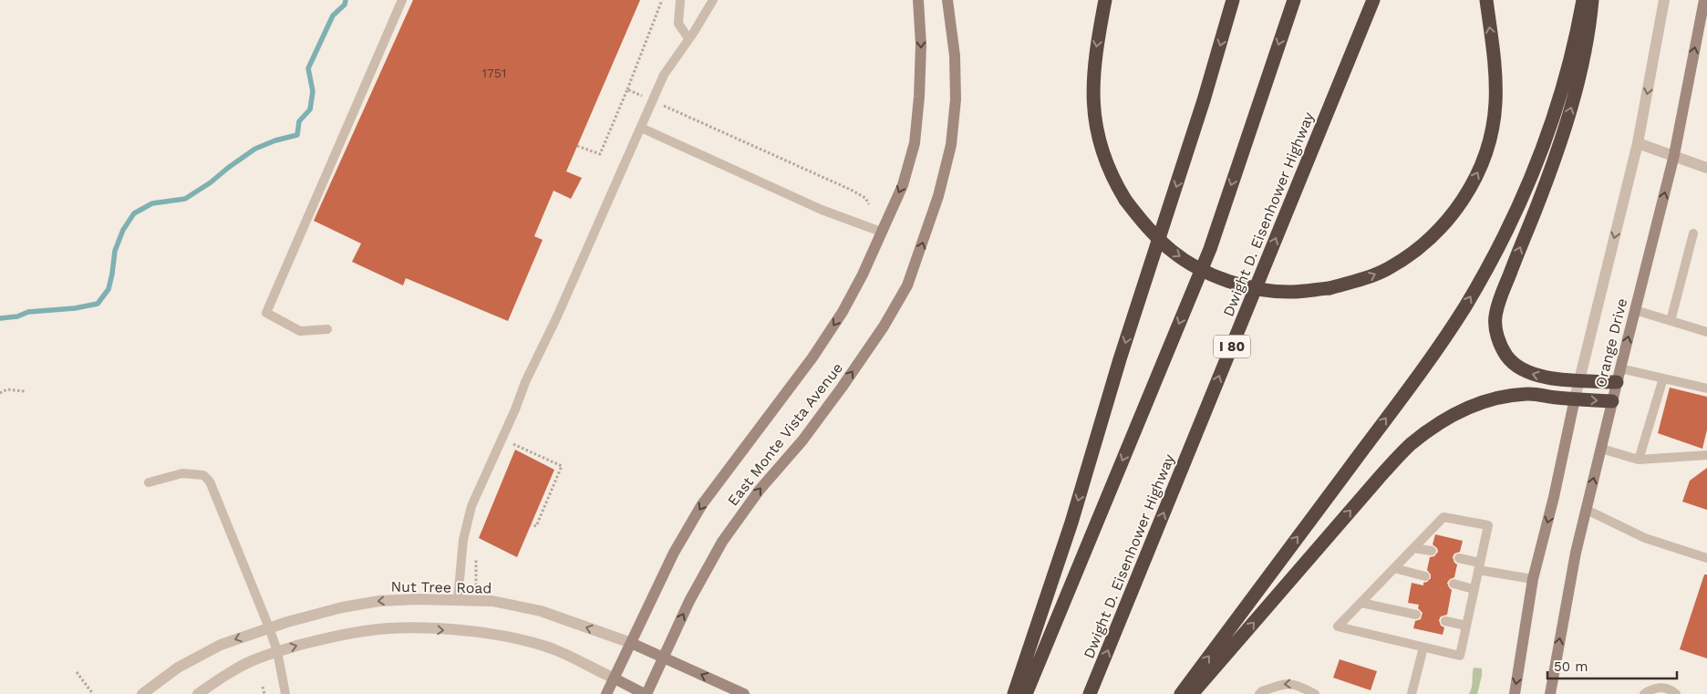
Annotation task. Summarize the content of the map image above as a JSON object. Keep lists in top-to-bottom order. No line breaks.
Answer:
{"streets":{"highway":["Dwight D. Eisenhower Highway","I 80"],"main road":["Orange Drive","East Monte Vista Avenue","Nut Tree Road"]},"crossings":[["East Monte Vista Avenue","Nut Tree Road"]],"one_way":["Nut Tree Road"],"house_numbers":["1751"],"scale_bar":"50 m"}
